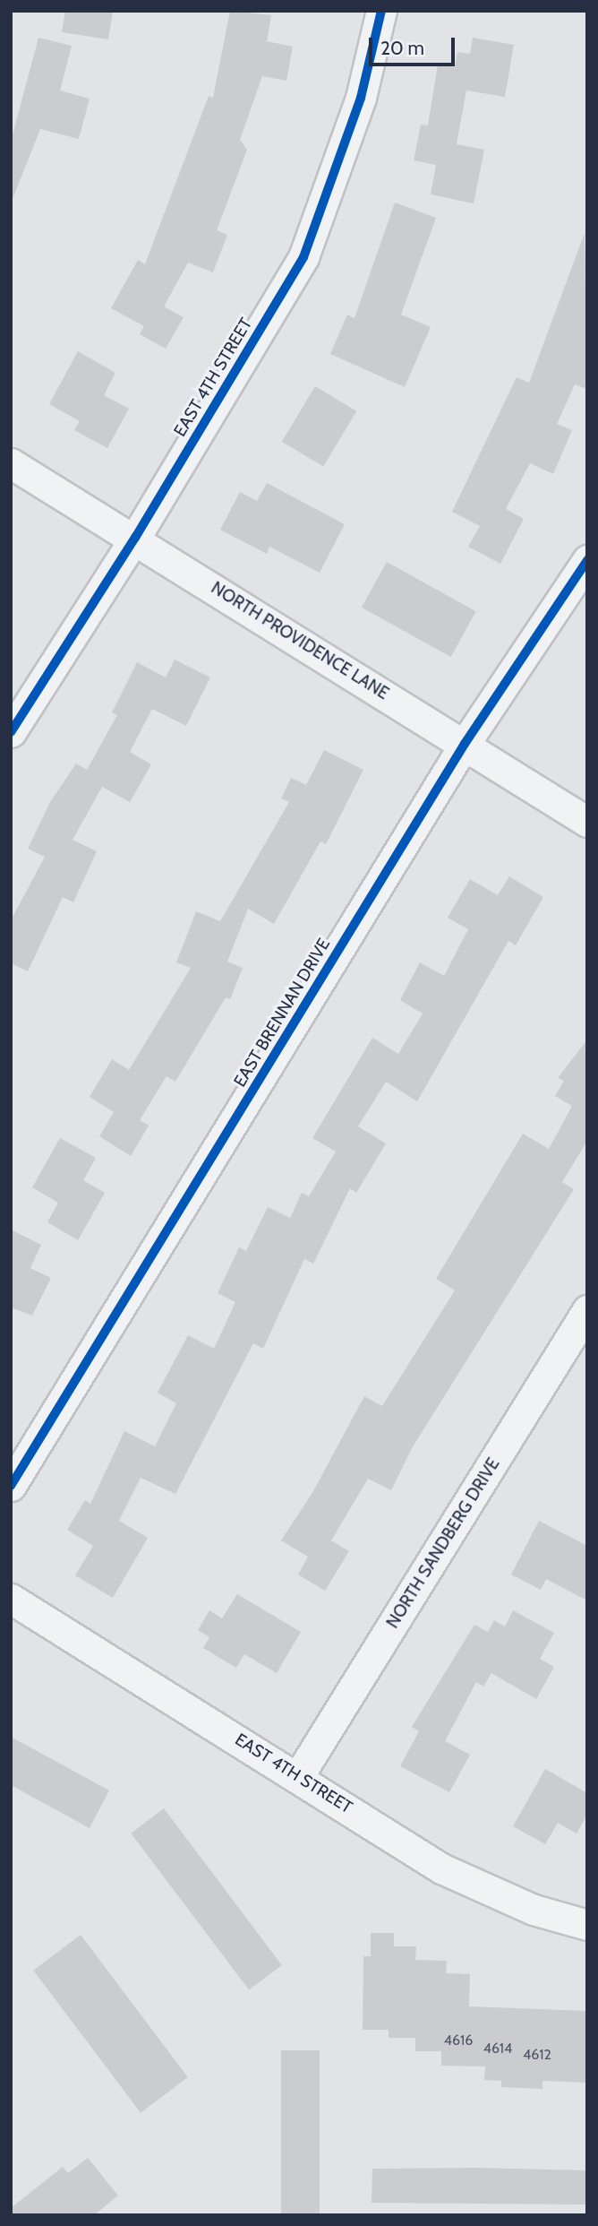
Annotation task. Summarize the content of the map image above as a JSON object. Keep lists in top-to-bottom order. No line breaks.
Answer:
{"streets":{"street":["EAST 4TH STREET","NORTH PROVIDENCE LANE","EAST BRENNAN DRIVE","NORTH SANDBERG DRIVE"]},"crossings":[["EAST 4TH STREET","NORTH PROVIDENCE LANE"],["EAST 4TH STREET","NORTH SANDBERG DRIVE"],["NORTH PROVIDENCE LANE","EAST BRENNAN DRIVE"]],"house_numbers":["4616","4614","4612"],"scale_bar":"20 m"}
